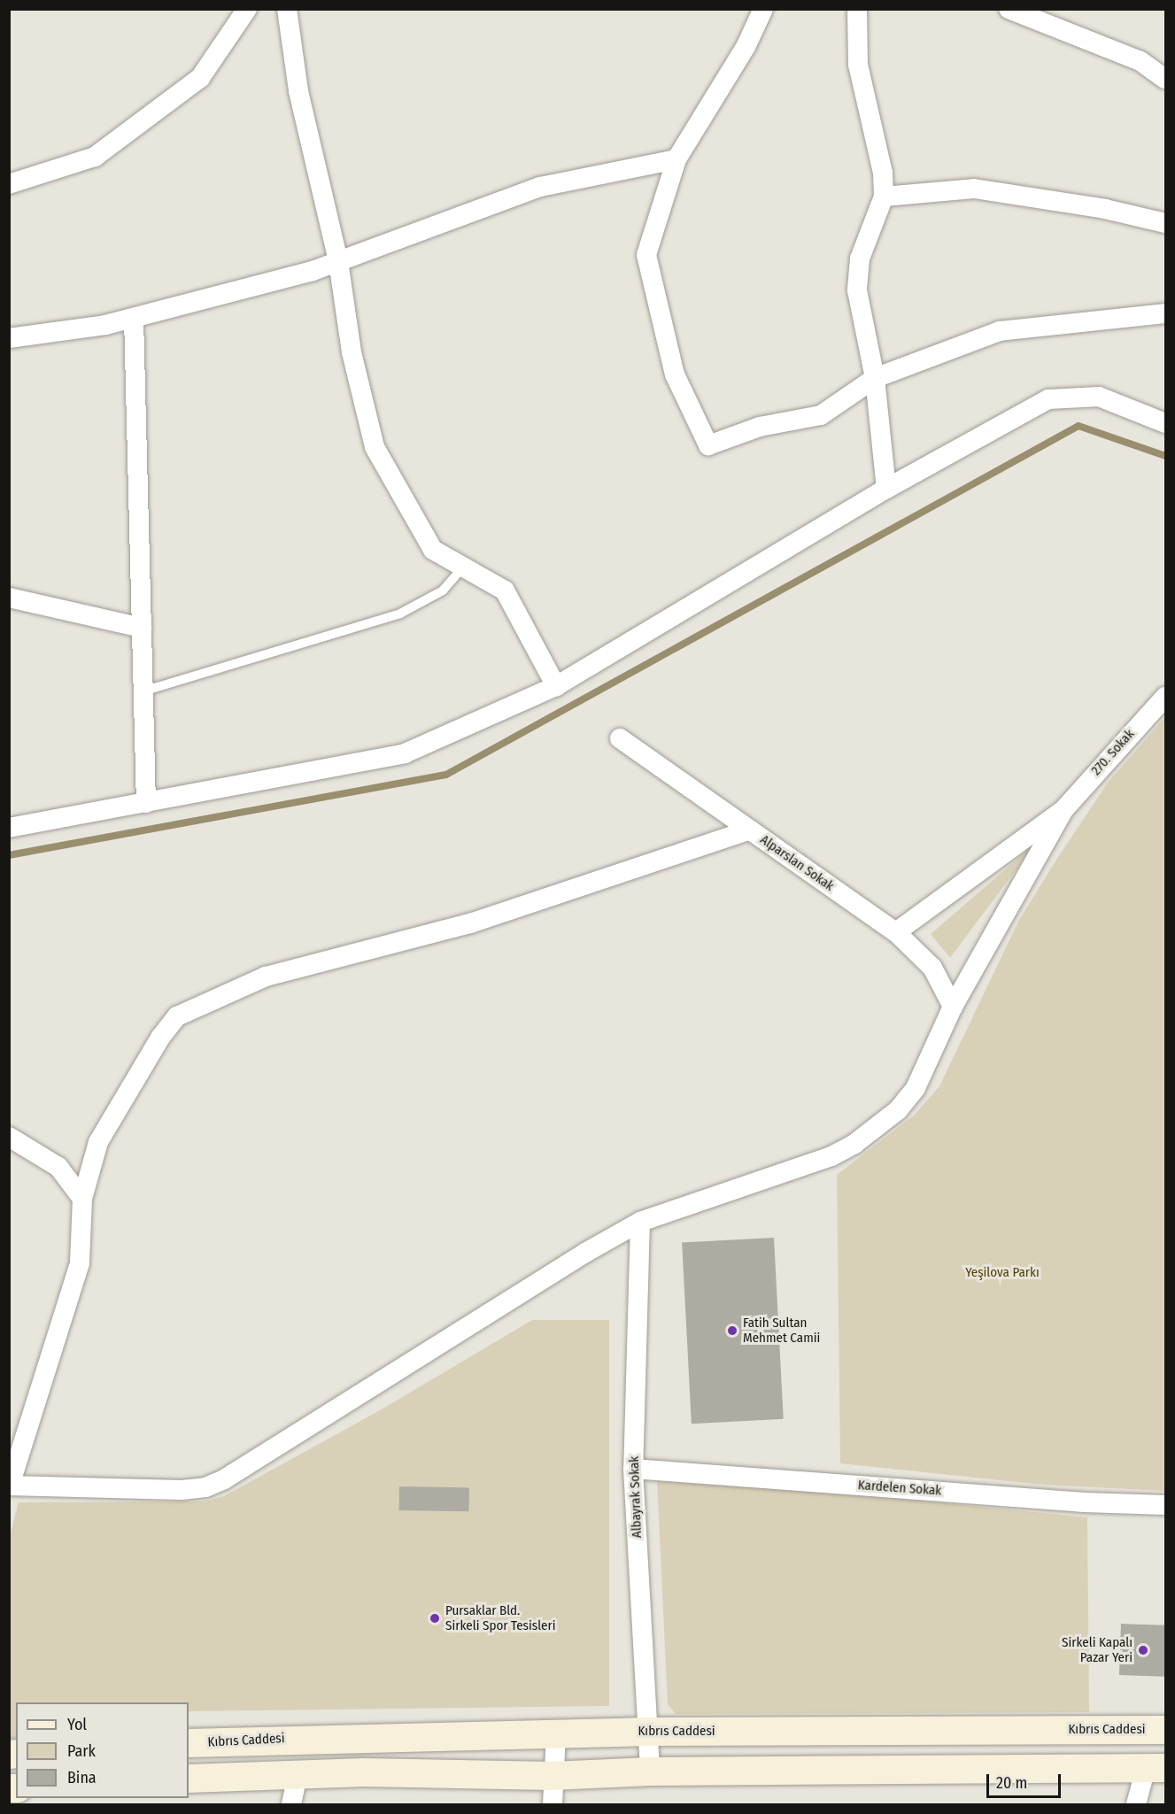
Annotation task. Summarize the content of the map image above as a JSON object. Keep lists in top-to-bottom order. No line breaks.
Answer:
{"streets":{"main road":["Kıbrıs Caddesi"],"street":["270. Sokak","Alparslan Sokak","Kardelen Sokak","Albayrak Sokak"]},"crossings":[["Kardelen Sokak","Albayrak Sokak"],["Albayrak Sokak","Kıbrıs Caddesi"]],"parks":["Yeşilova Parkı"],"places":["Fatih Sultan Mehmet Camii","Pursaklar Bld. Sirkeli Spor Tesisleri","Sirkeli Kapalı Pazar Yeri"],"legend":["Yol","Park","Bina"],"scale_bar":"20 m"}
